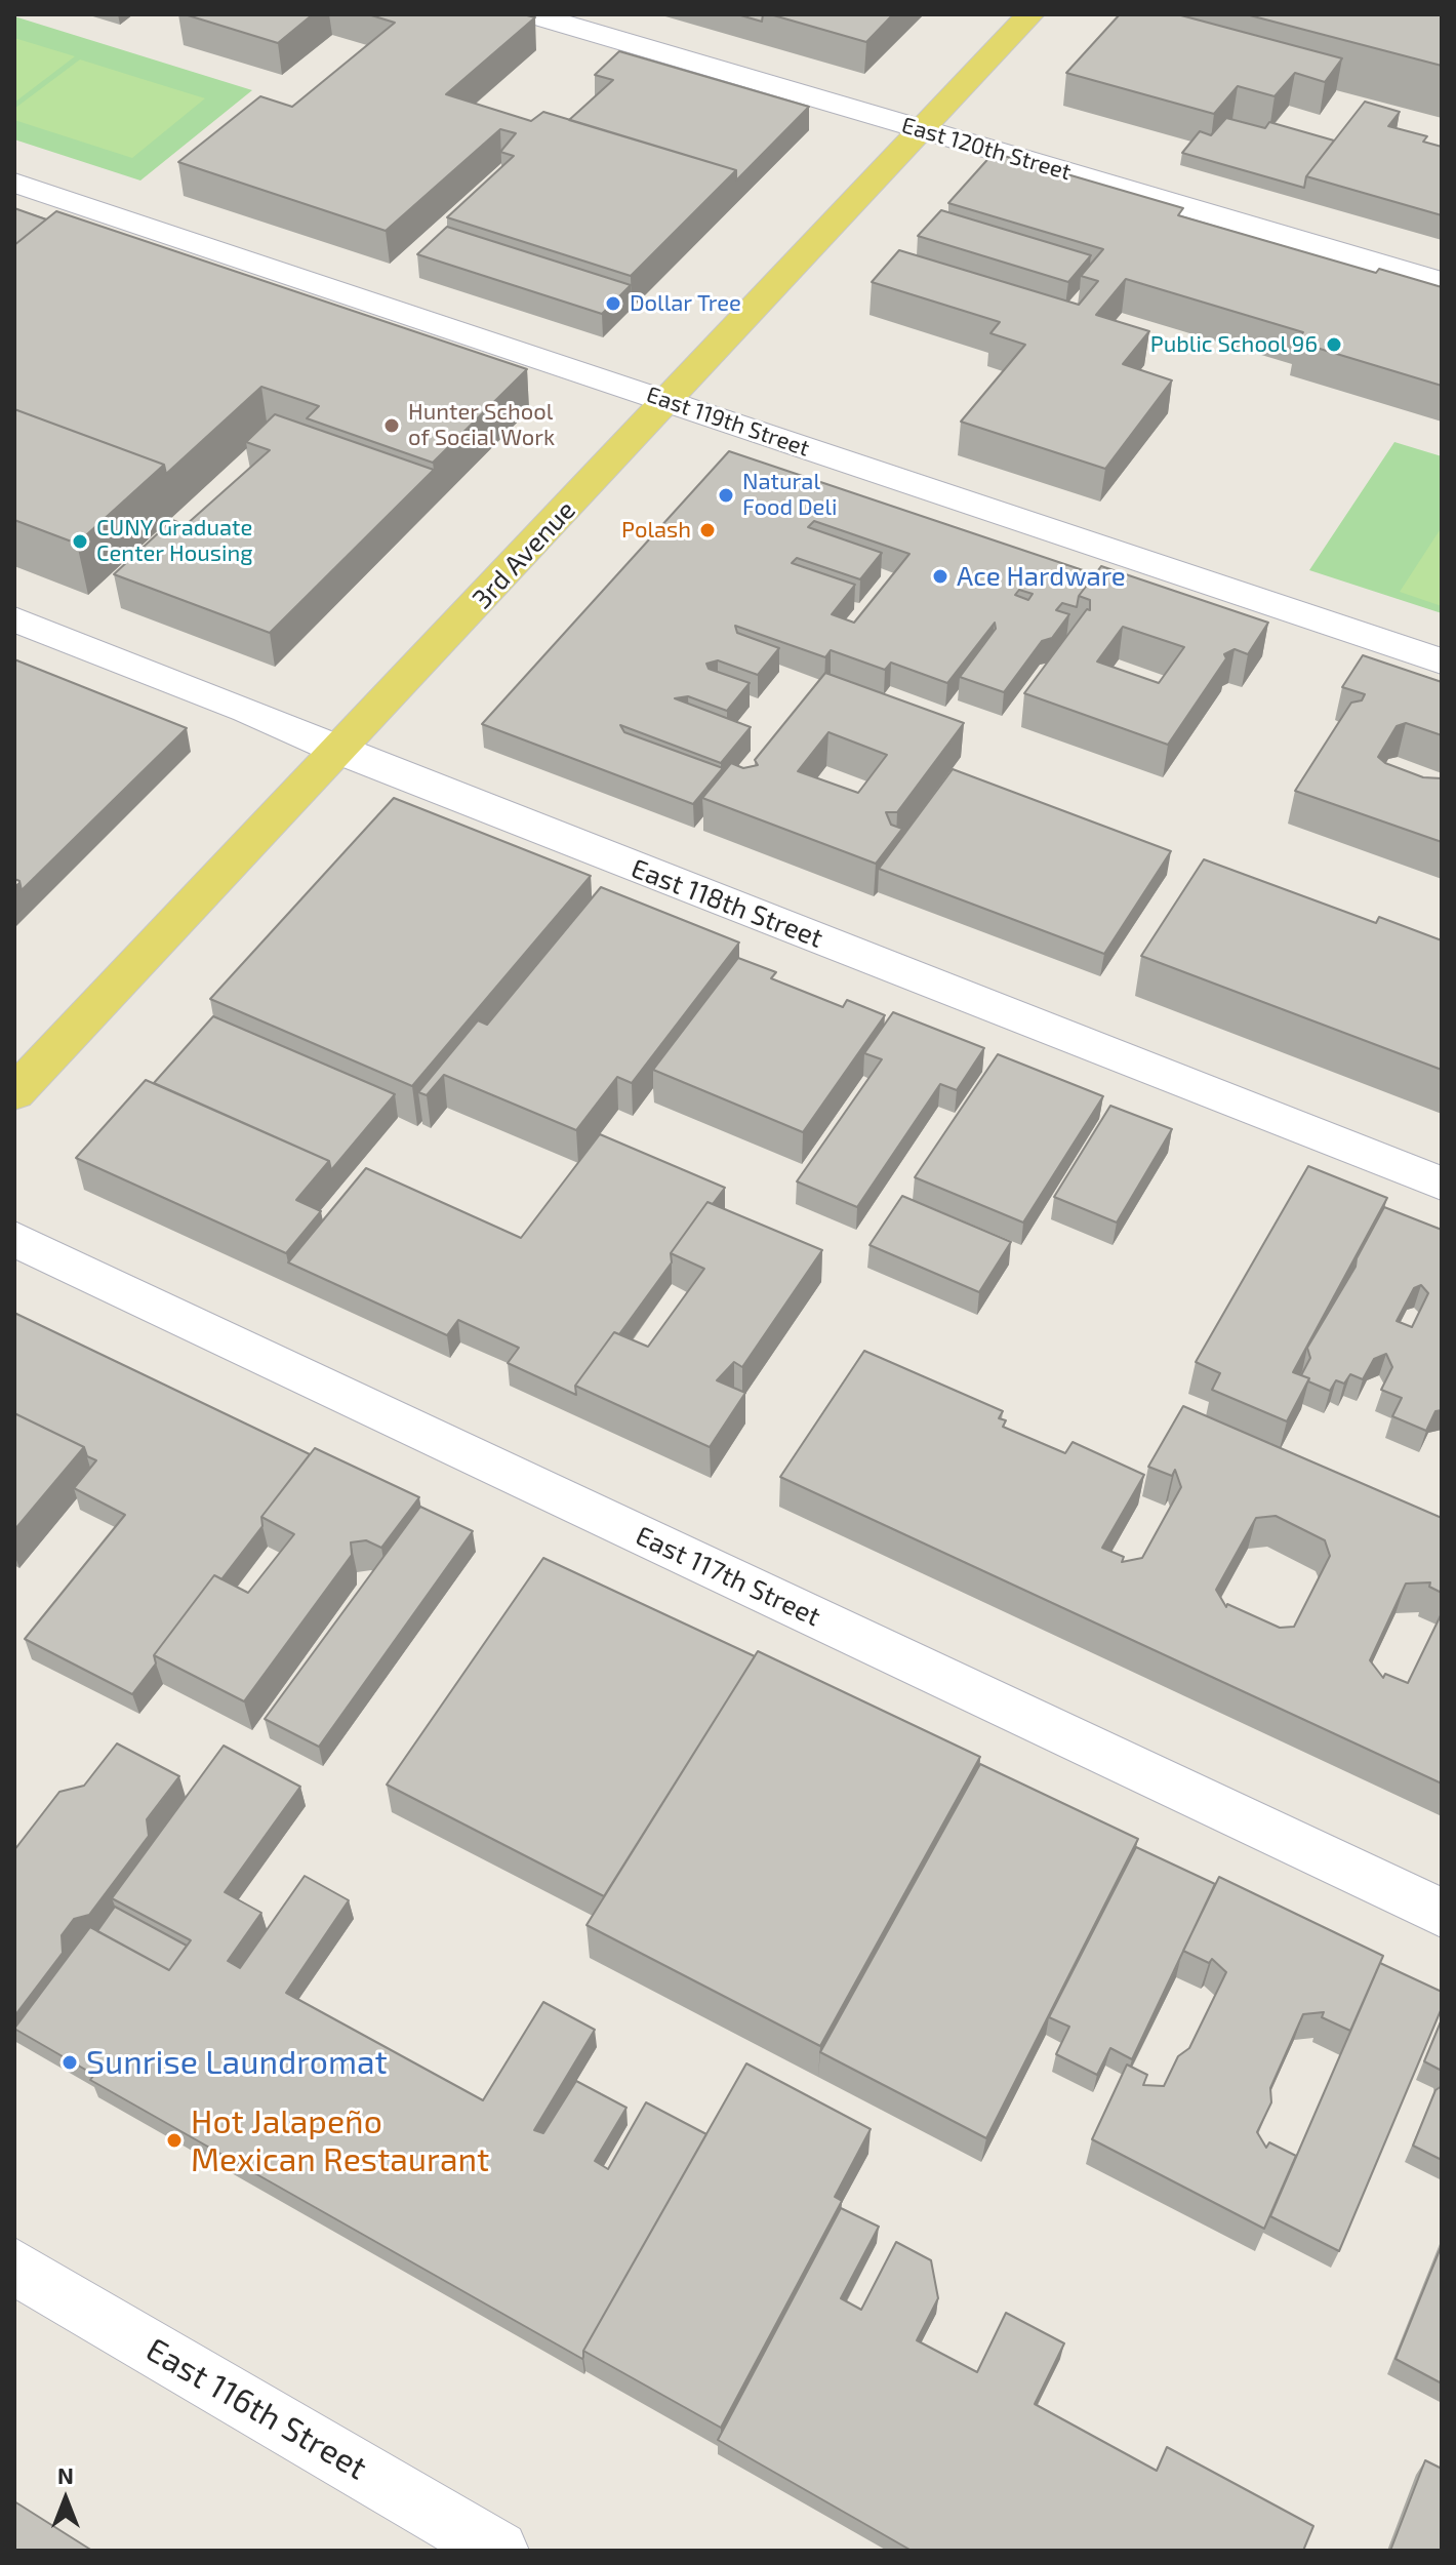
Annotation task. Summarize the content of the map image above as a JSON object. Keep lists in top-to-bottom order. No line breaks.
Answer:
{"streets":{"main road":["3rd Avenue"],"street":["East 120th Street","East 119th Street","East 118th Street","East 117th Street","East 116th Street"]},"crossings":[["East 120th Street","3rd Avenue"],["East 119th Street","3rd Avenue"],["3rd Avenue","East 118th Street"]],"places":["Dollar Tree","Public School 96","Hunter School of Social Work","Natural Food Deli","Polash","CUNY Graduate Center Housing","Ace Hardware","Sunrise Laundromat","Hot Jalapeño Mexican Restaurant"],"north":"top"}
